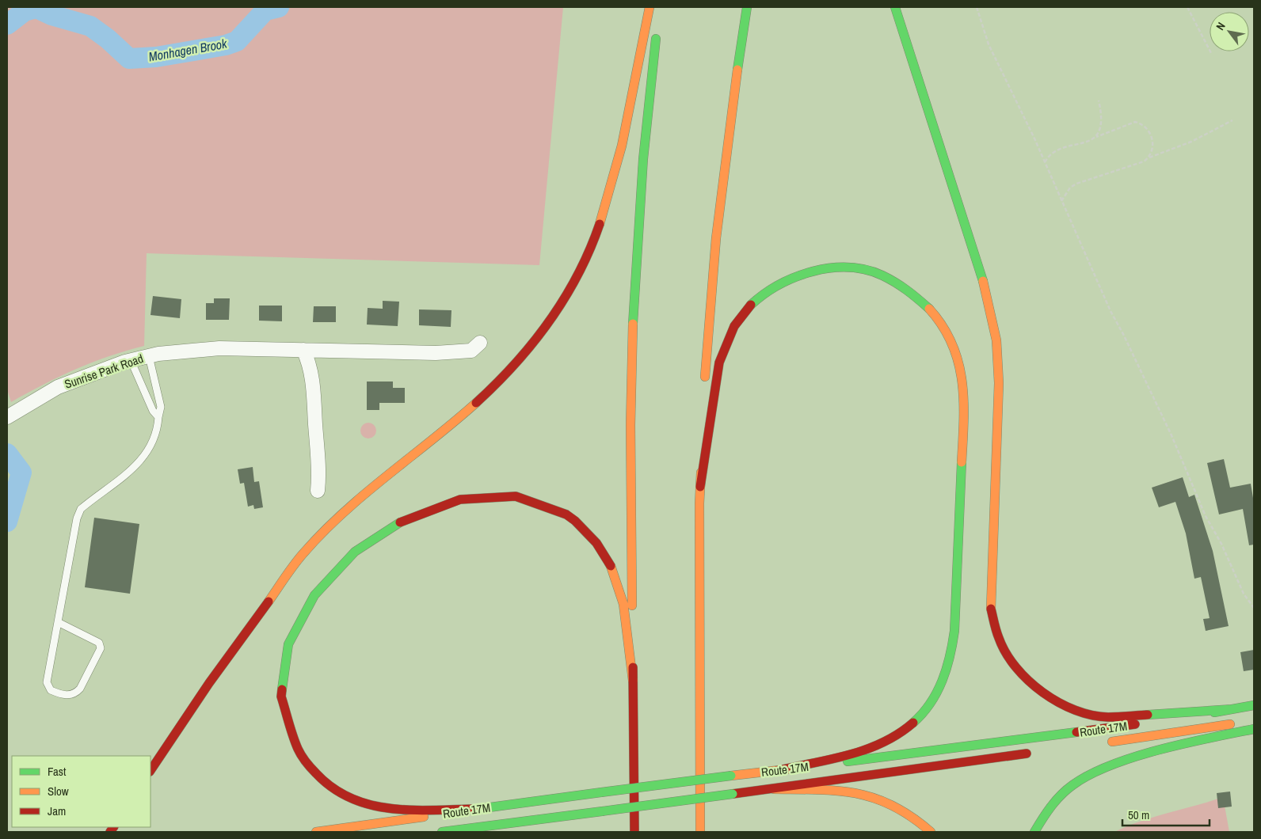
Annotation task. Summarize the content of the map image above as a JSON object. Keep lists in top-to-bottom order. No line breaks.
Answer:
{"streets":{"main road":["Route 17M"],"street":["Sunrise Park Road"]},"water":["Monhagen Brook"],"legend":["Fast","Slow","Jam"],"scale_bar":"50 m","north":"top left"}
